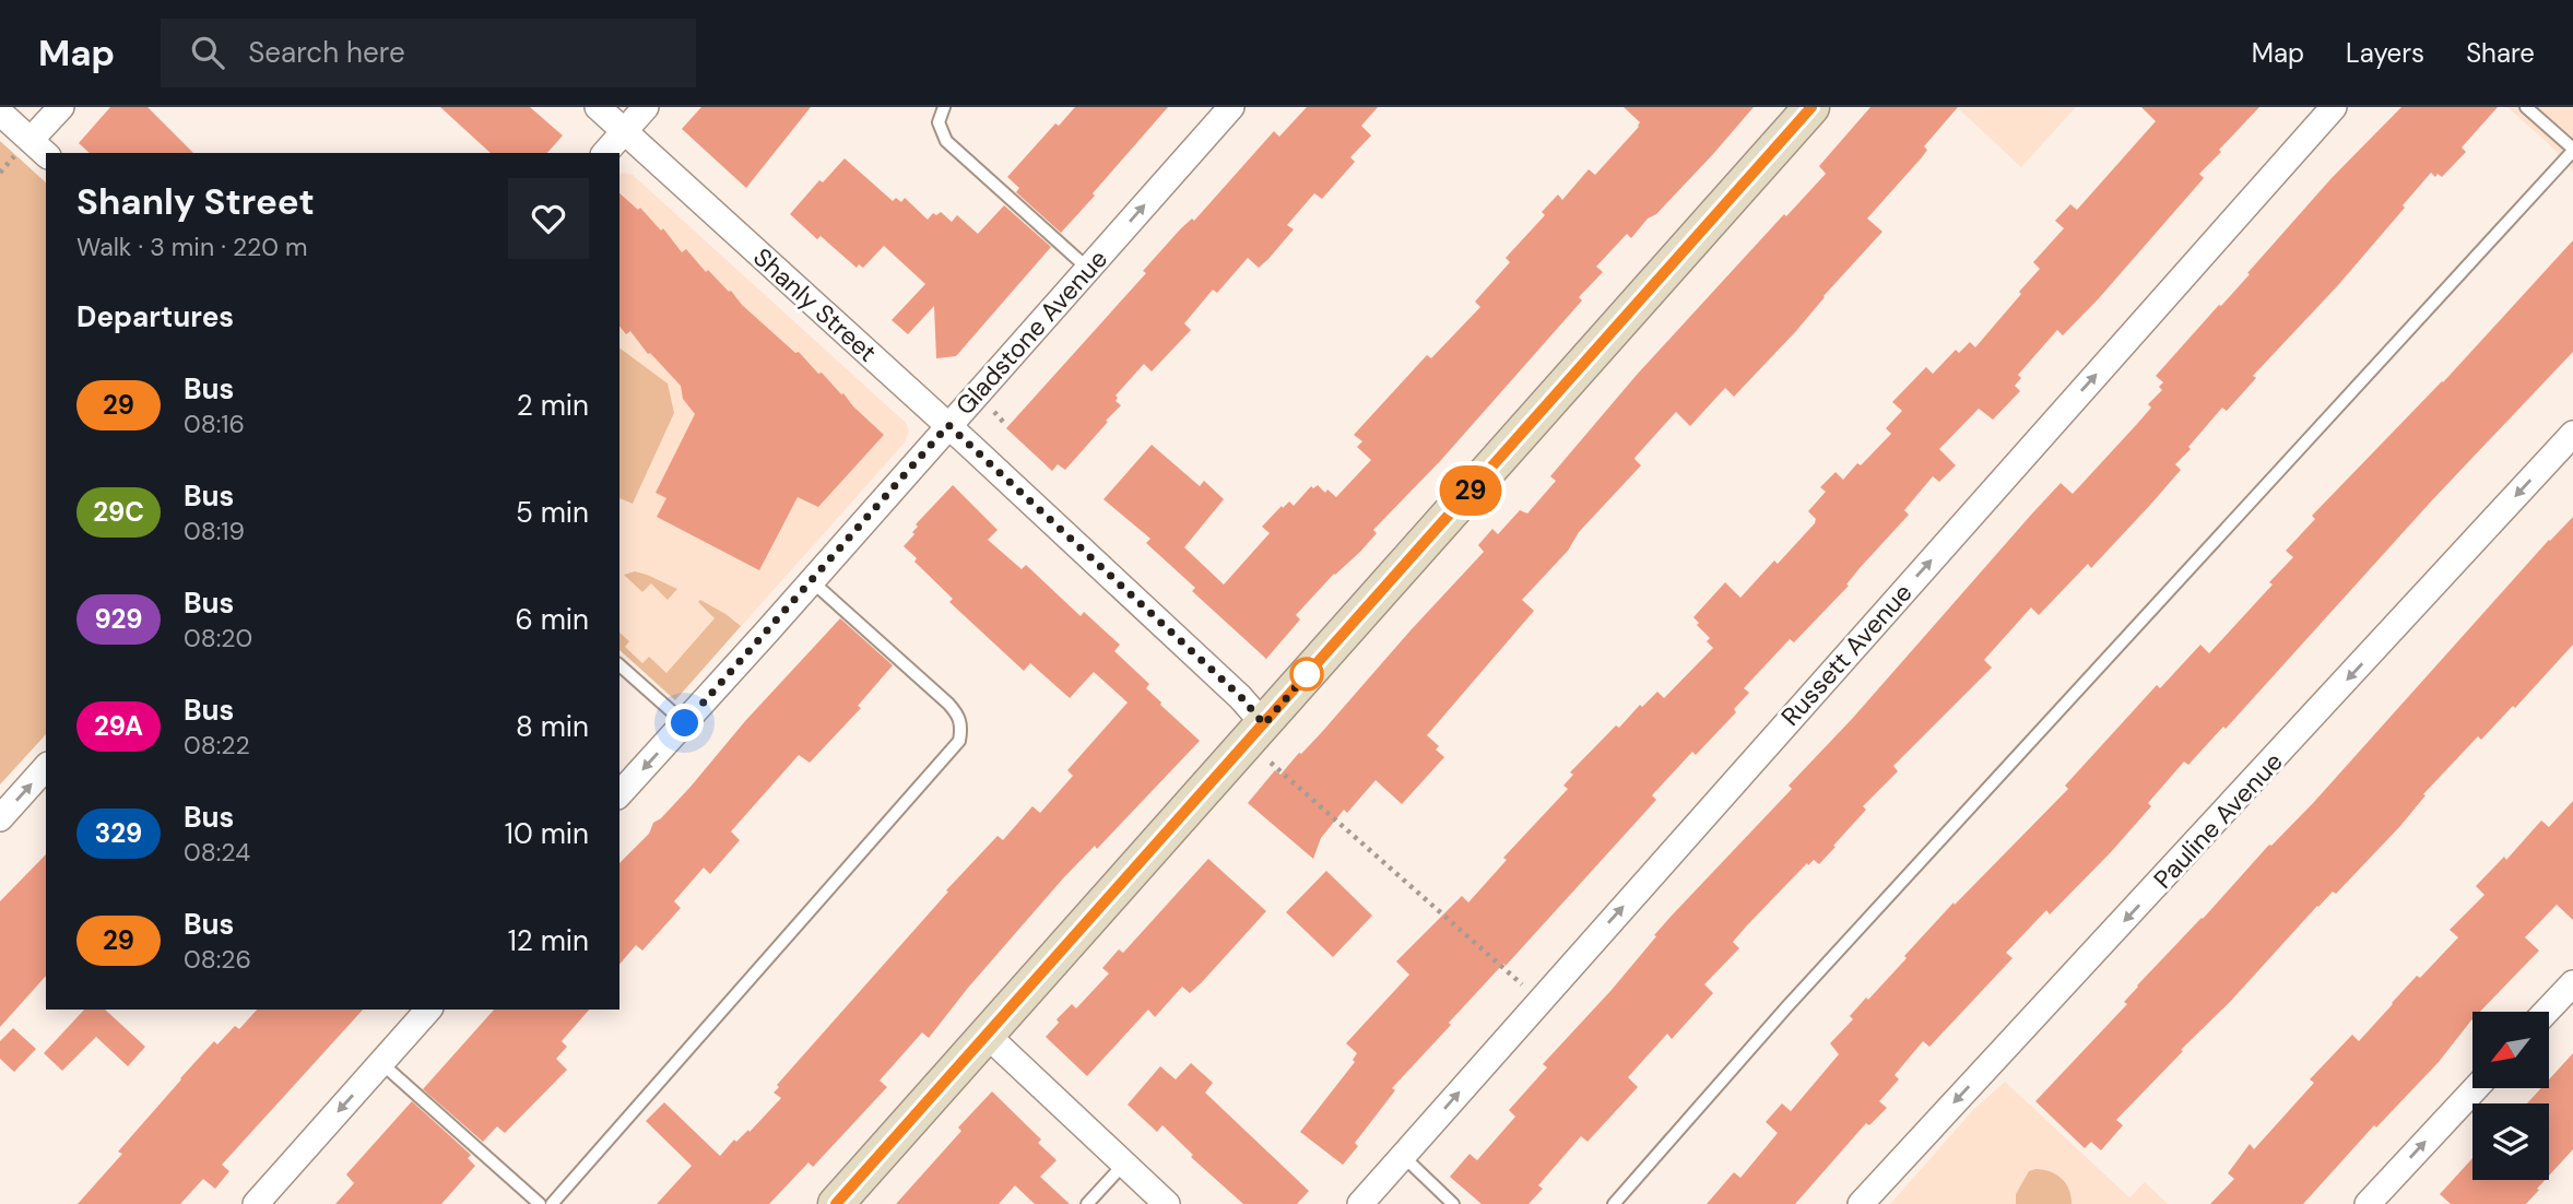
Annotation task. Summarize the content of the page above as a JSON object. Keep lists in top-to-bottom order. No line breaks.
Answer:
{"streets":{"street":["Shanly Street","Gladstone Avenue","Russett Avenue","Pauline Avenue"]},"crossings":[["Shanly Street","Gladstone Avenue"]],"one_way":["Russett Avenue","Pauline Avenue"],"lines":["bus line 29"],"north":"bottom left","page":{"header":"Map","search":"Search here","nav":["Map","Layers","Share"],"on_map":"29","heading":[["Shanly Street","Walk · 3 min · 220 m"],"Departures"],"list":[{"mark":"29","name":"Bus","note":"08:16","value":"2 min"},{"mark":"29C","name":"Bus","note":"08:19","value":"5 min"},{"mark":"929","name":"Bus","note":"08:20","value":"6 min"},{"mark":"29A","name":"Bus","note":"08:22","value":"8 min"},{"mark":"329","name":"Bus","note":"08:24","value":"10 min"},{"mark":"29","name":"Bus","note":"08:26","value":"12 min"}]}}
